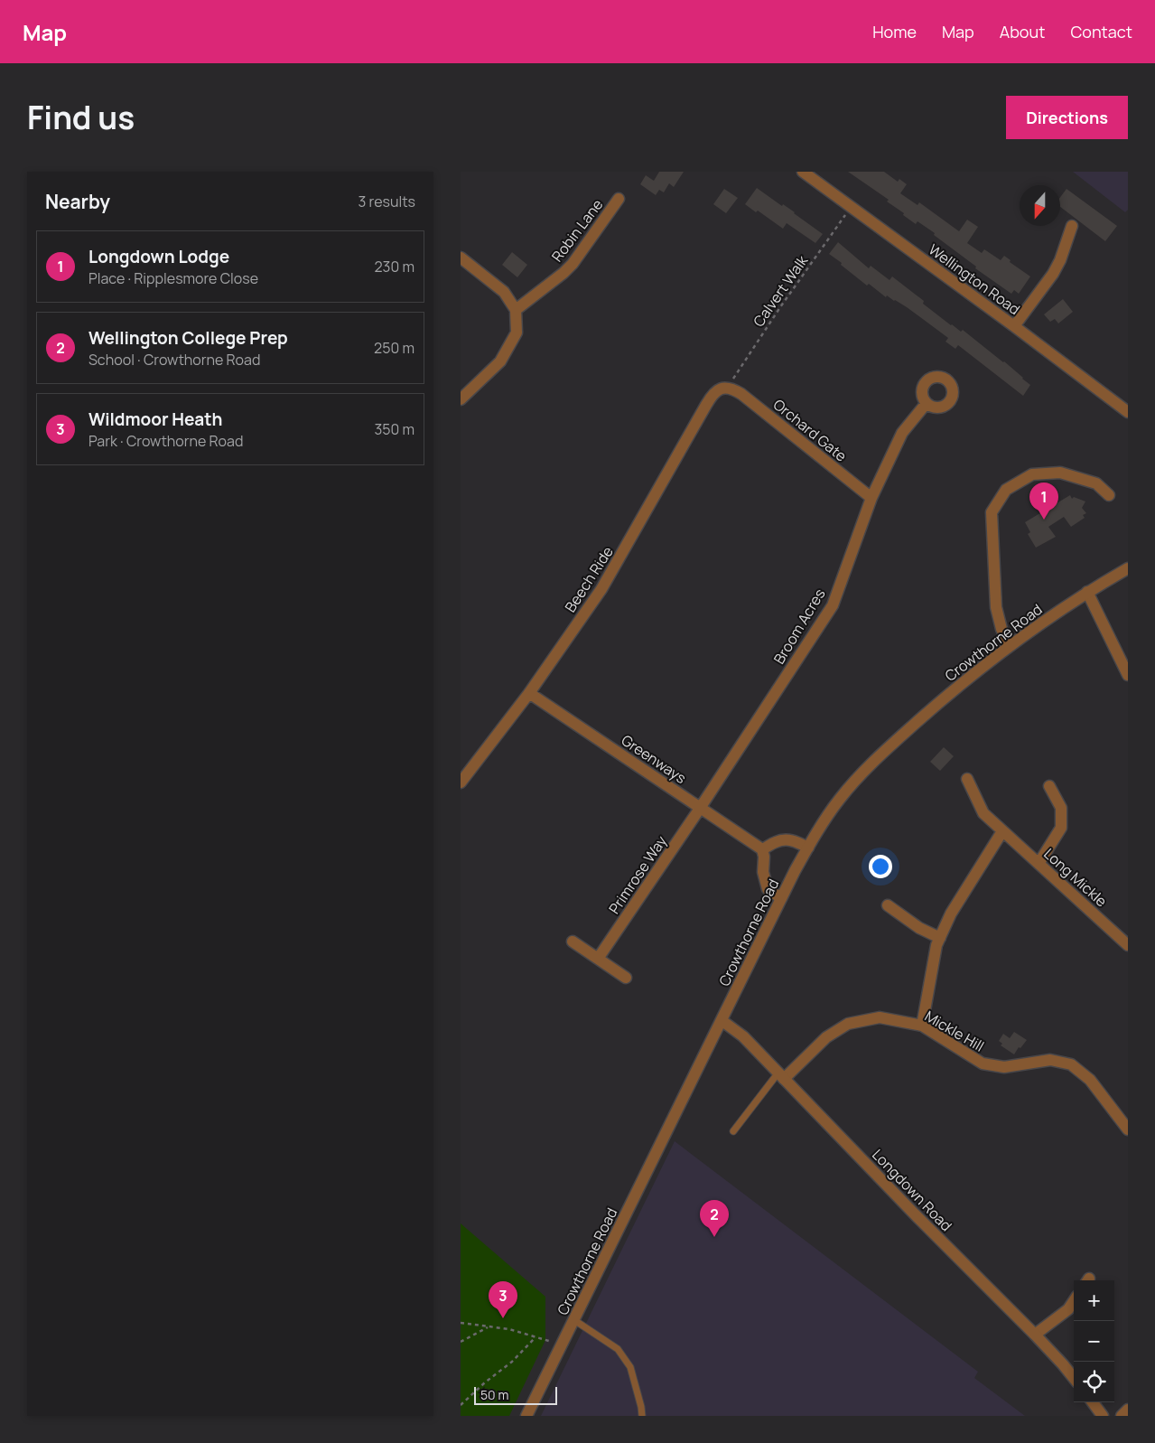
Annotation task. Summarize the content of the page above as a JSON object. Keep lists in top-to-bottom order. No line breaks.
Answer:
{"streets":{"street":["Robin Lane","Wellington Road","Orchard Gate","Beech Ride","Broom Acres","Crowthorne Road","Greenways","Primrose Way","Long Mickle","Mickle Hill","Longdown Road"],"path":["Calvert Walk"]},"crossings":[["Wellington Road","Calvert Walk"],["Calvert Walk","Orchard Gate"],["Calvert Walk","Beech Ride"],["Orchard Gate","Beech Ride"],["Orchard Gate","Broom Acres"],["Beech Ride","Greenways"],["Broom Acres","Greenways"],["Broom Acres","Primrose Way"],["Crowthorne Road","Longdown Road"],["Greenways","Primrose Way"],["Mickle Hill","Longdown Road"]],"scale_bar":"50 m","north":"bottom","page":{"header":"Map","nav":["Home","Map","About","Contact"],"title":"Find us","buttons":"Directions","heading":["Nearby","3 results"],"list":[{"mark":"1","name":"Longdown Lodge","note":"Place · Ripplesmore Close","value":"230 m"},{"mark":"2","name":"Wellington College Prep","note":"School · Crowthorne Road","value":"250 m"},{"mark":"3","name":"Wildmoor Heath","note":"Park · Crowthorne Road","value":"350 m"}],"pins":["1","2","3"],"map_buttons":["+","−"],"scale":"50 m"}}
